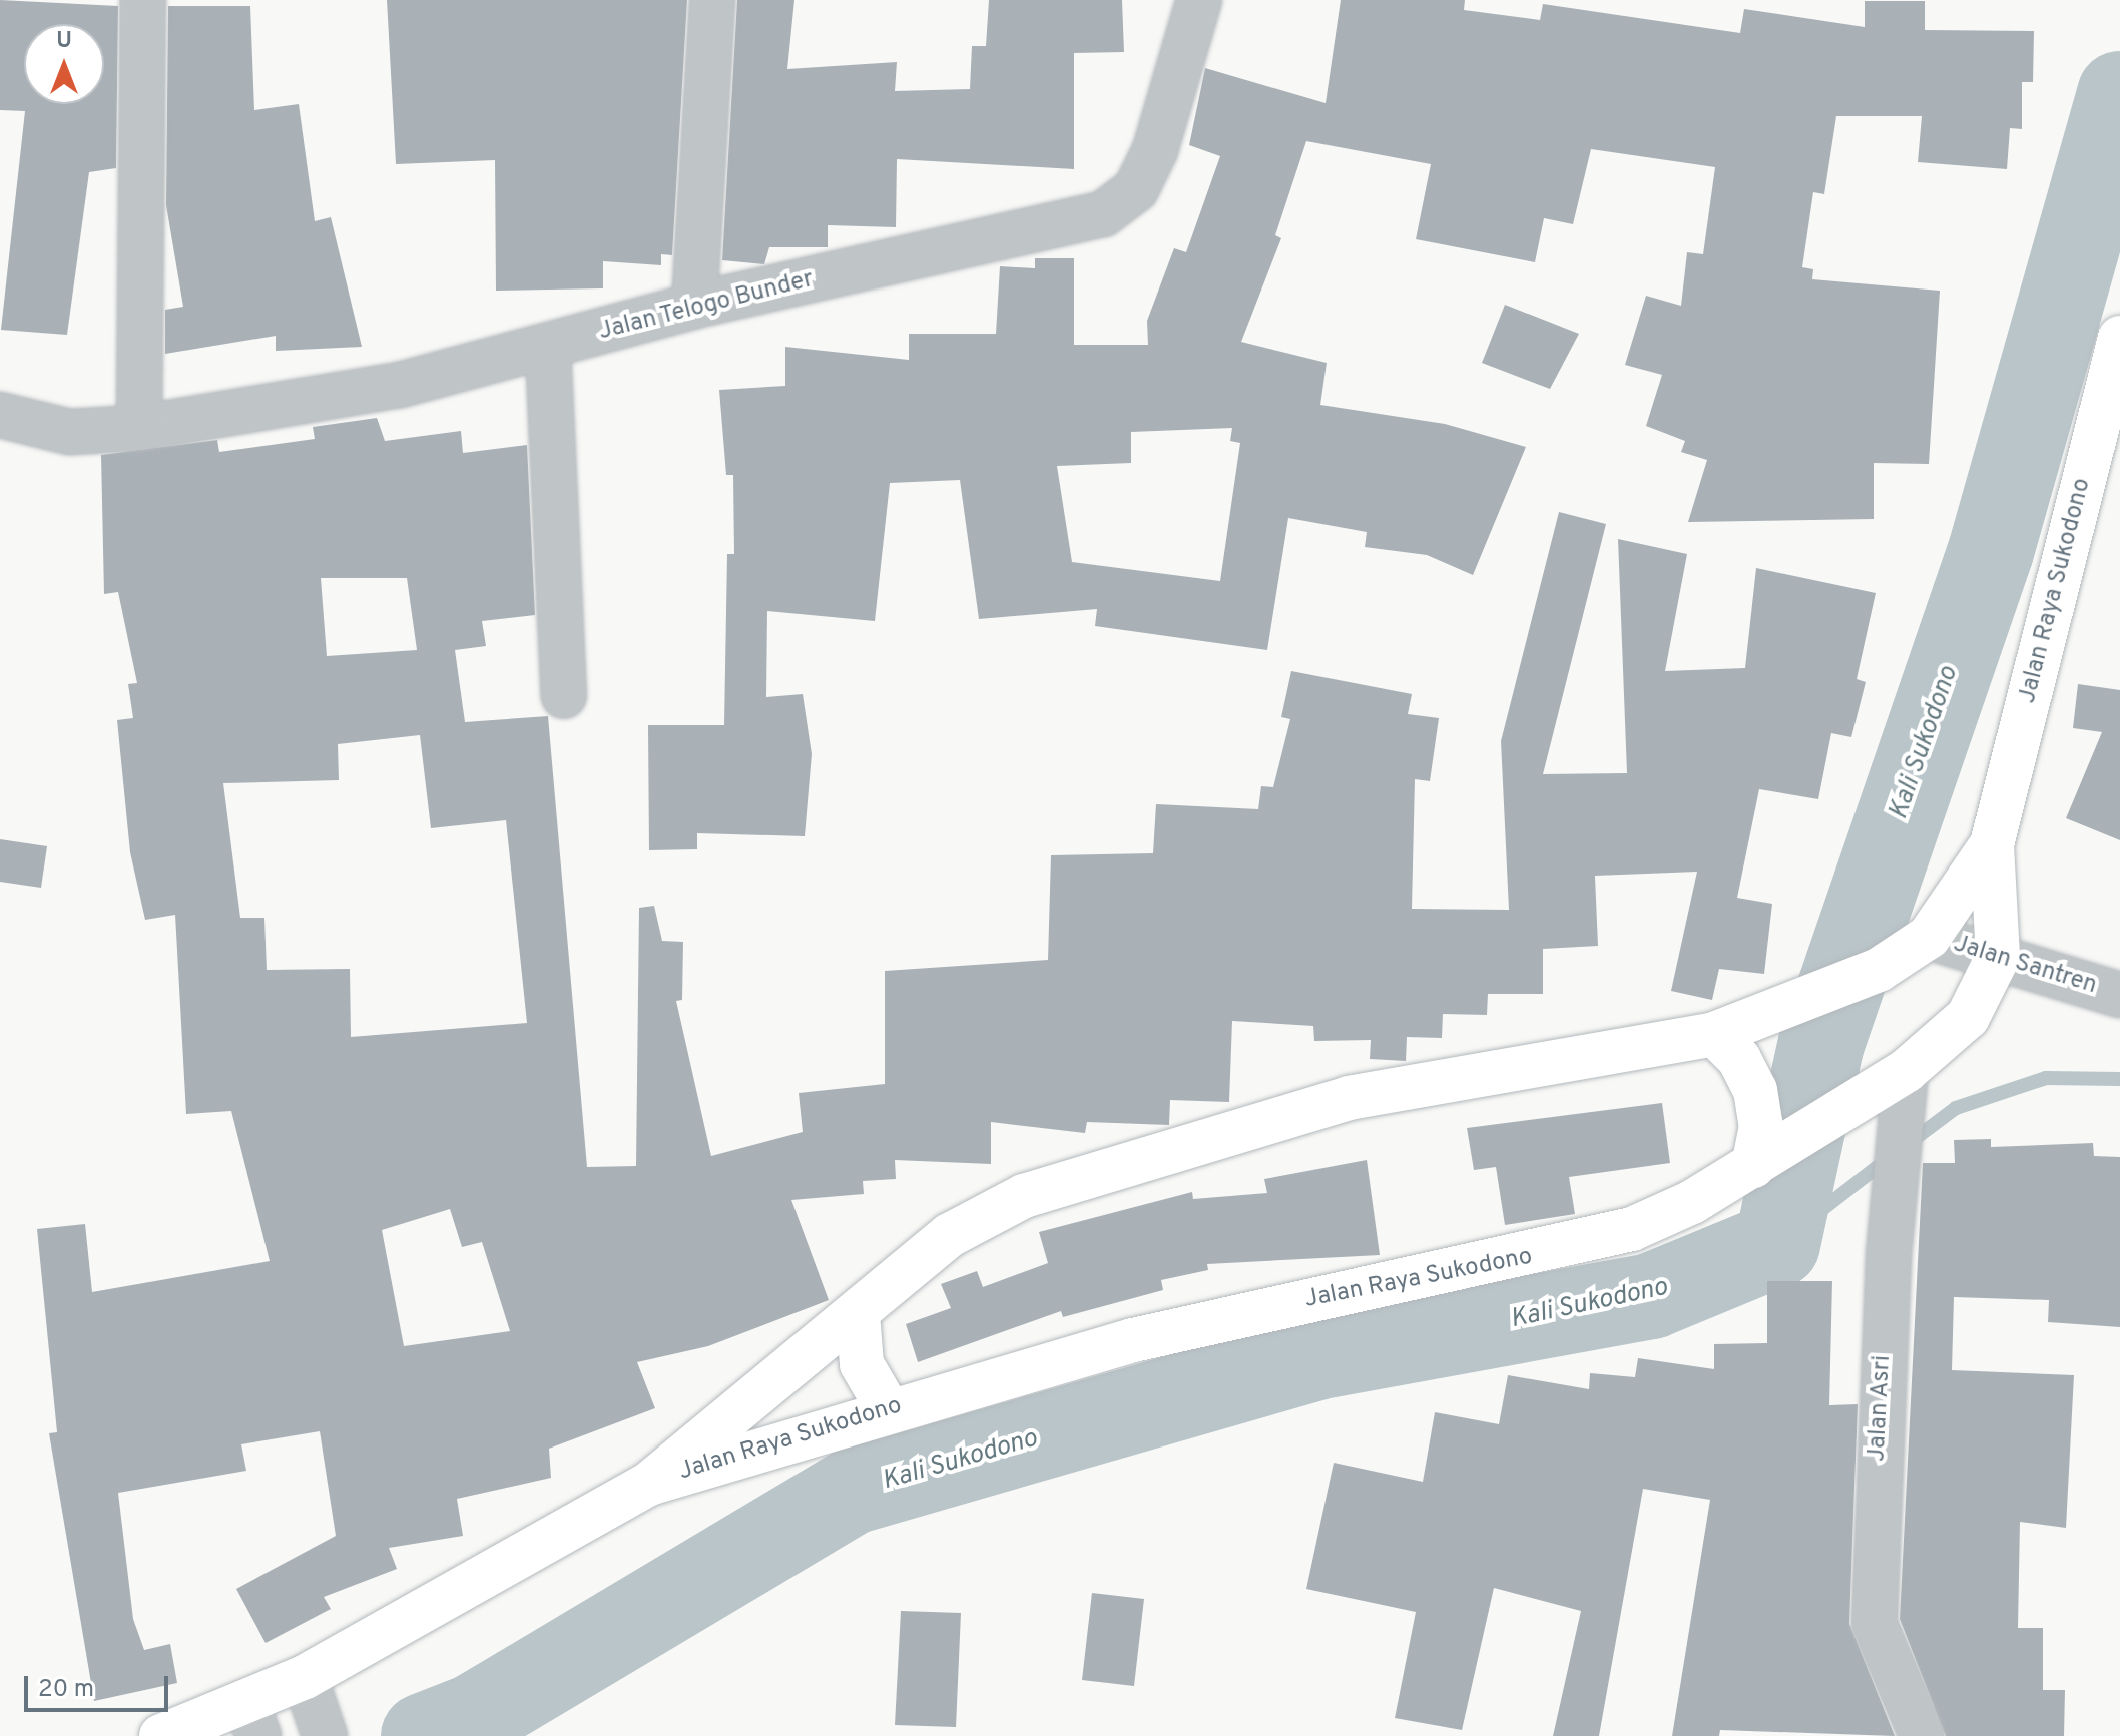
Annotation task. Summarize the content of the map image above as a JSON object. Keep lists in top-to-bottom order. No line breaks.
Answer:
{"streets":{"main road":["Jalan Raya Sukodono"],"street":["Jalan Telogo Bunder","Jalan Santren","Jalan Asri"]},"crossings":[["Jalan Raya Sukodono","Jalan Santren"],["Jalan Raya Sukodono","Jalan Asri"]],"water":["Kali Sukodono"],"scale_bar":"20 m","north":"top"}
